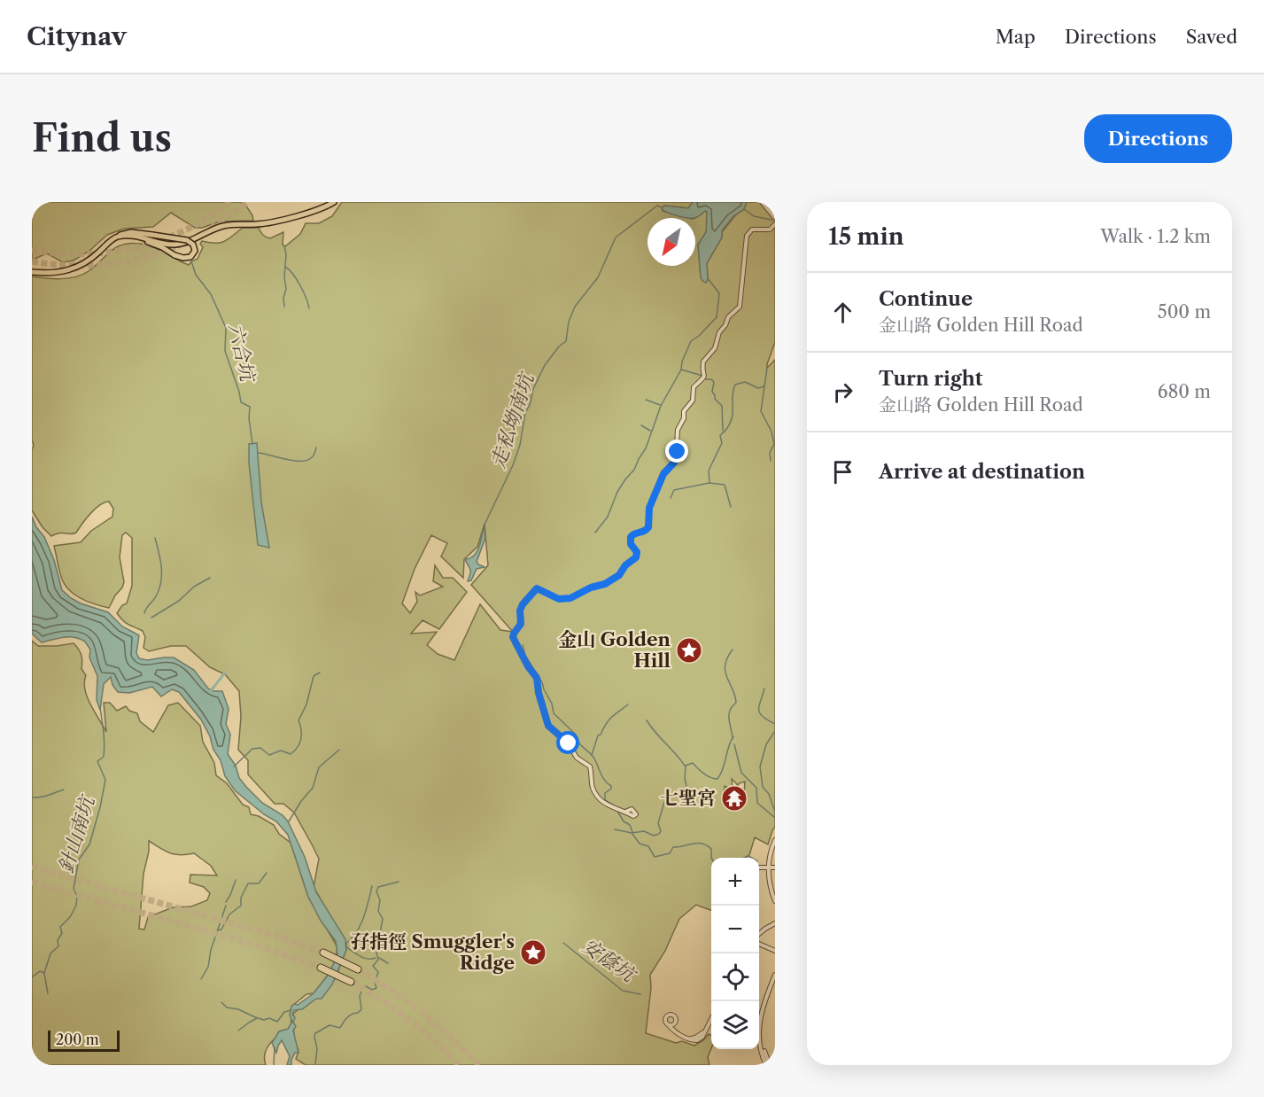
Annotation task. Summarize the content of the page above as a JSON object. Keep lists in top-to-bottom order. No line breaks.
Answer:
{"water":["六合坑","走私坳南坑","針山南坑","安蔭坑"],"places":{"place":["金山 Golden Hill","孖指徑 Smuggler's Ridge"],"temple":["七聖宮"]},"scale_bar":"200 m","north":"bottom left","page":{"header":"Citynav","nav":["Map","Directions","Saved"],"buttons":"Directions","title":"Find us","heading":["15 min","Walk · 1.2 km"],"list":[["Continue","金山路 Golden Hill Road","500 m"],["Turn right","金山路 Golden Hill Road","680 m"],"Arrive at destination"],"map_buttons":["+","−"],"scale":"200 m"}}
